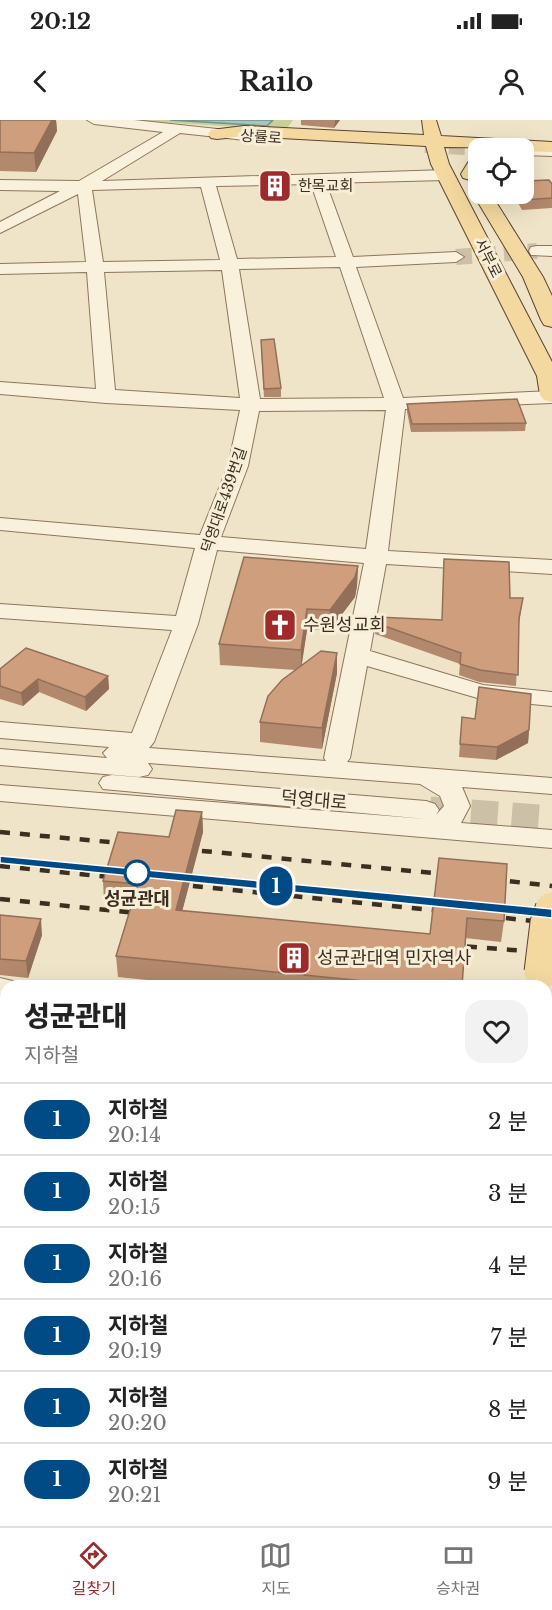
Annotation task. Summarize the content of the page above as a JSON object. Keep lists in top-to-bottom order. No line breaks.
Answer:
{"streets":{"main road":["서부로"],"street":["상률로","덕영대로439번길","덕영대로"]},"places":{"building":["한목교회","성균관대역 민자역사"],"church":["수원성교회"],"other":["성균관대"]},"lines":["metro line 1"],"page":{"status":"20:12","header":"Railo","on_map":"1","heading":["성균관대","지하철"],"list":[{"mark":"1","name":"지하철","note":"20:14","value":"2 분"},{"mark":"1","name":"지하철","note":"20:15","value":"3 분"},{"mark":"1","name":"지하철","note":"20:16","value":"4 분"},{"mark":"1","name":"지하철","note":"20:19","value":"7 분"},{"mark":"1","name":"지하철","note":"20:20","value":"8 분"},{"mark":"1","name":"지하철","note":"20:21","value":"9 분"}],"tabs":["길찾기","지도","승차권"]}}
